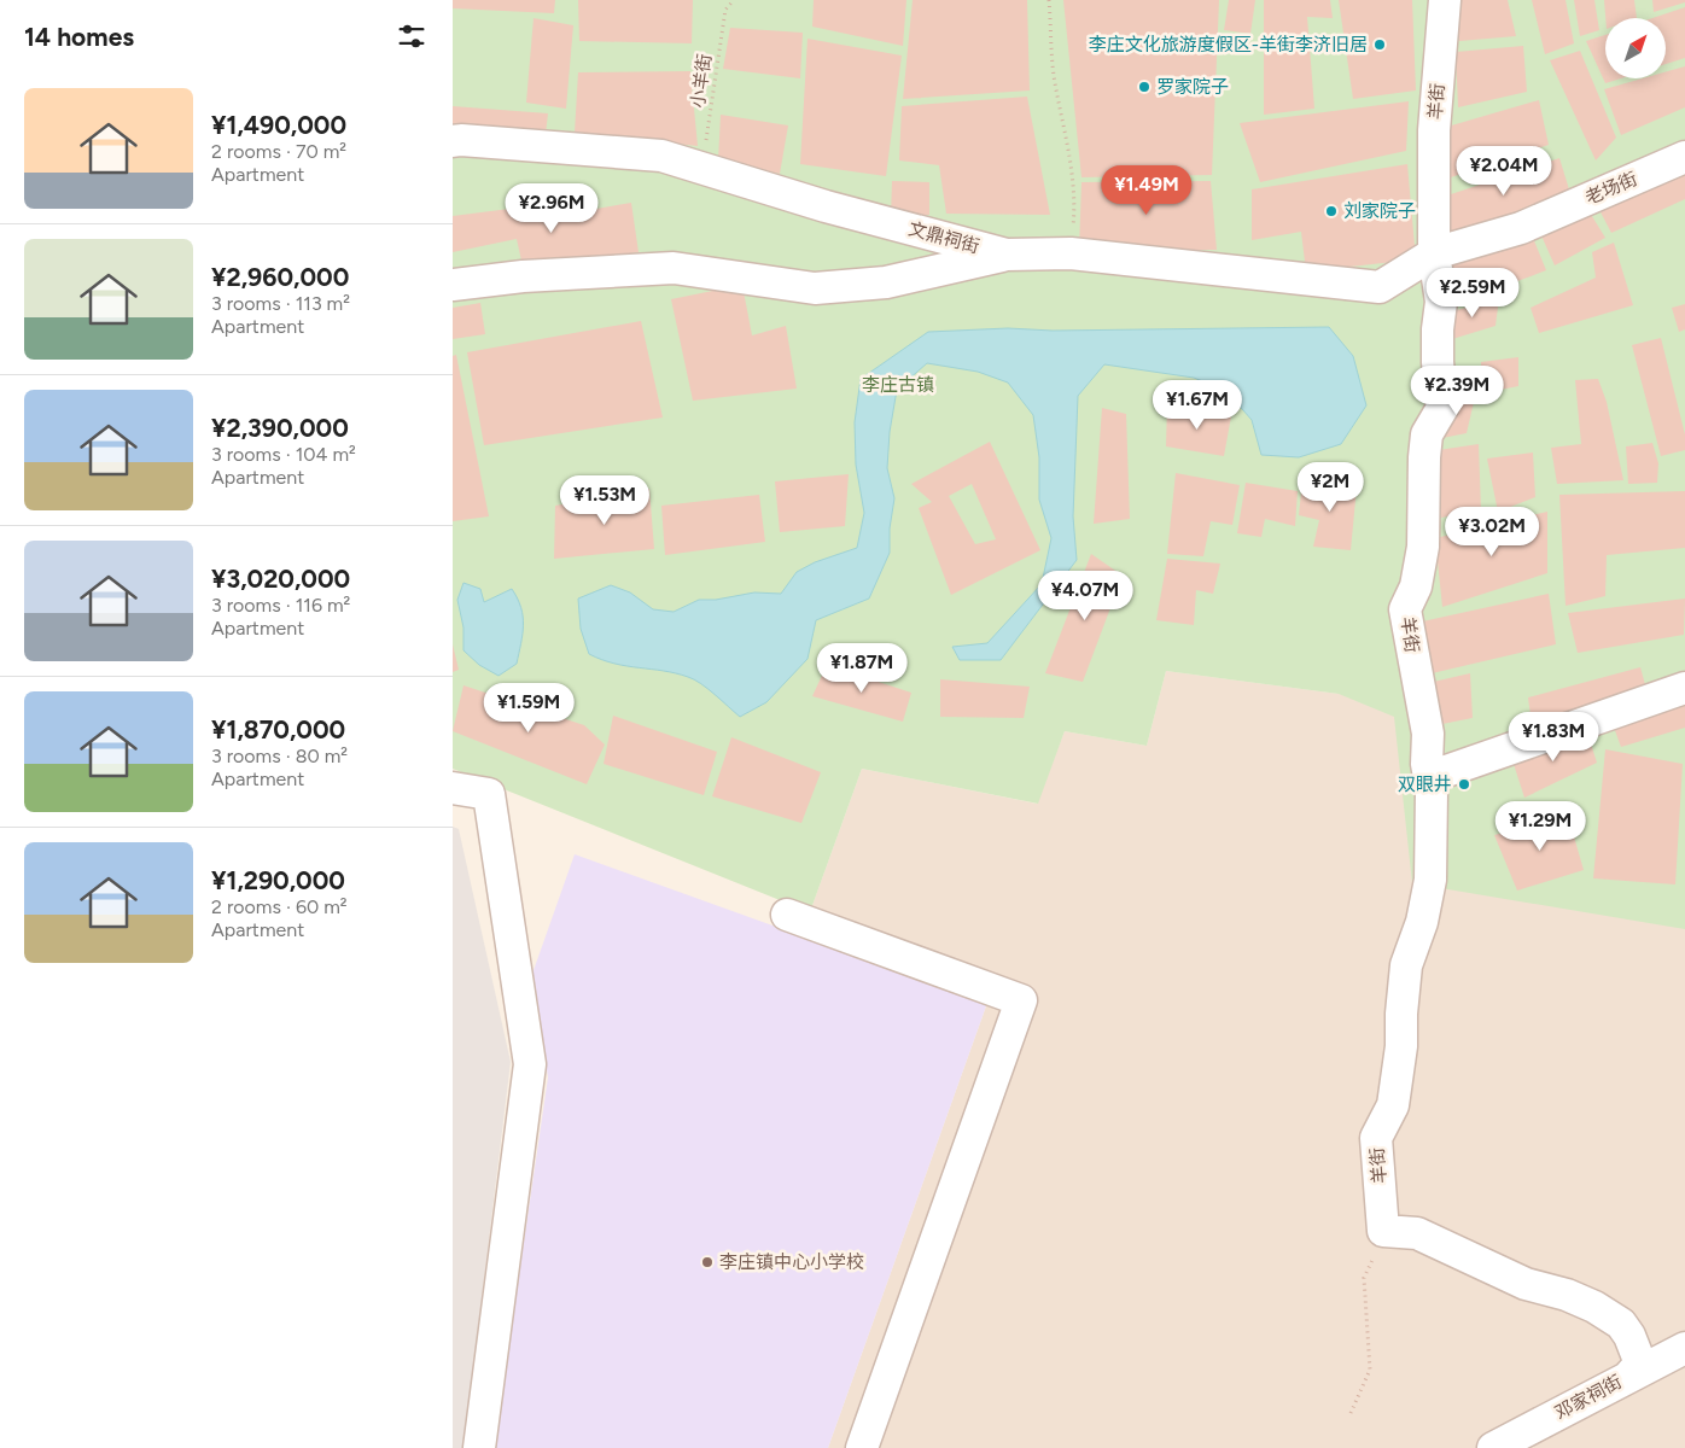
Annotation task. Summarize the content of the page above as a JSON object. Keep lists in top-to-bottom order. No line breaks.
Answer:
{"streets":{"lane":["羊街","老场街","文鼎祠街","邓家祠街"],"path":["小羊街"]},"crossings":[["小羊街","文鼎祠街"],["羊街","老场街"],["羊街","文鼎祠街"],["老场街","文鼎祠街"]],"parks":["李庄古镇"],"places":["李庄文化旅游度假区-羊街李济旧居","罗家院子","刘家院子","双眼井","李庄镇中心小学校"],"north":"top right","page":{"heading":"14 homes","list":[{"name":"¥1,490,000","note":"2 rooms · 70 m² · Apartment"},{"name":"¥2,960,000","note":"3 rooms · 113 m² · Apartment"},{"name":"¥2,390,000","note":"3 rooms · 104 m² · Apartment"},{"name":"¥3,020,000","note":"3 rooms · 116 m² · Apartment"},{"name":"¥1,870,000","note":"3 rooms · 80 m² · Apartment"},{"name":"¥1,290,000","note":"2 rooms · 60 m² · Apartment"}],"price":["¥2.04M","¥1.49M","¥2.96M","¥2.59M","¥2.39M","¥1.67M","¥2M","¥1.53M","¥3.02M","¥4.07M","¥1.87M","¥1.59M","¥1.83M","¥1.29M"]}}
